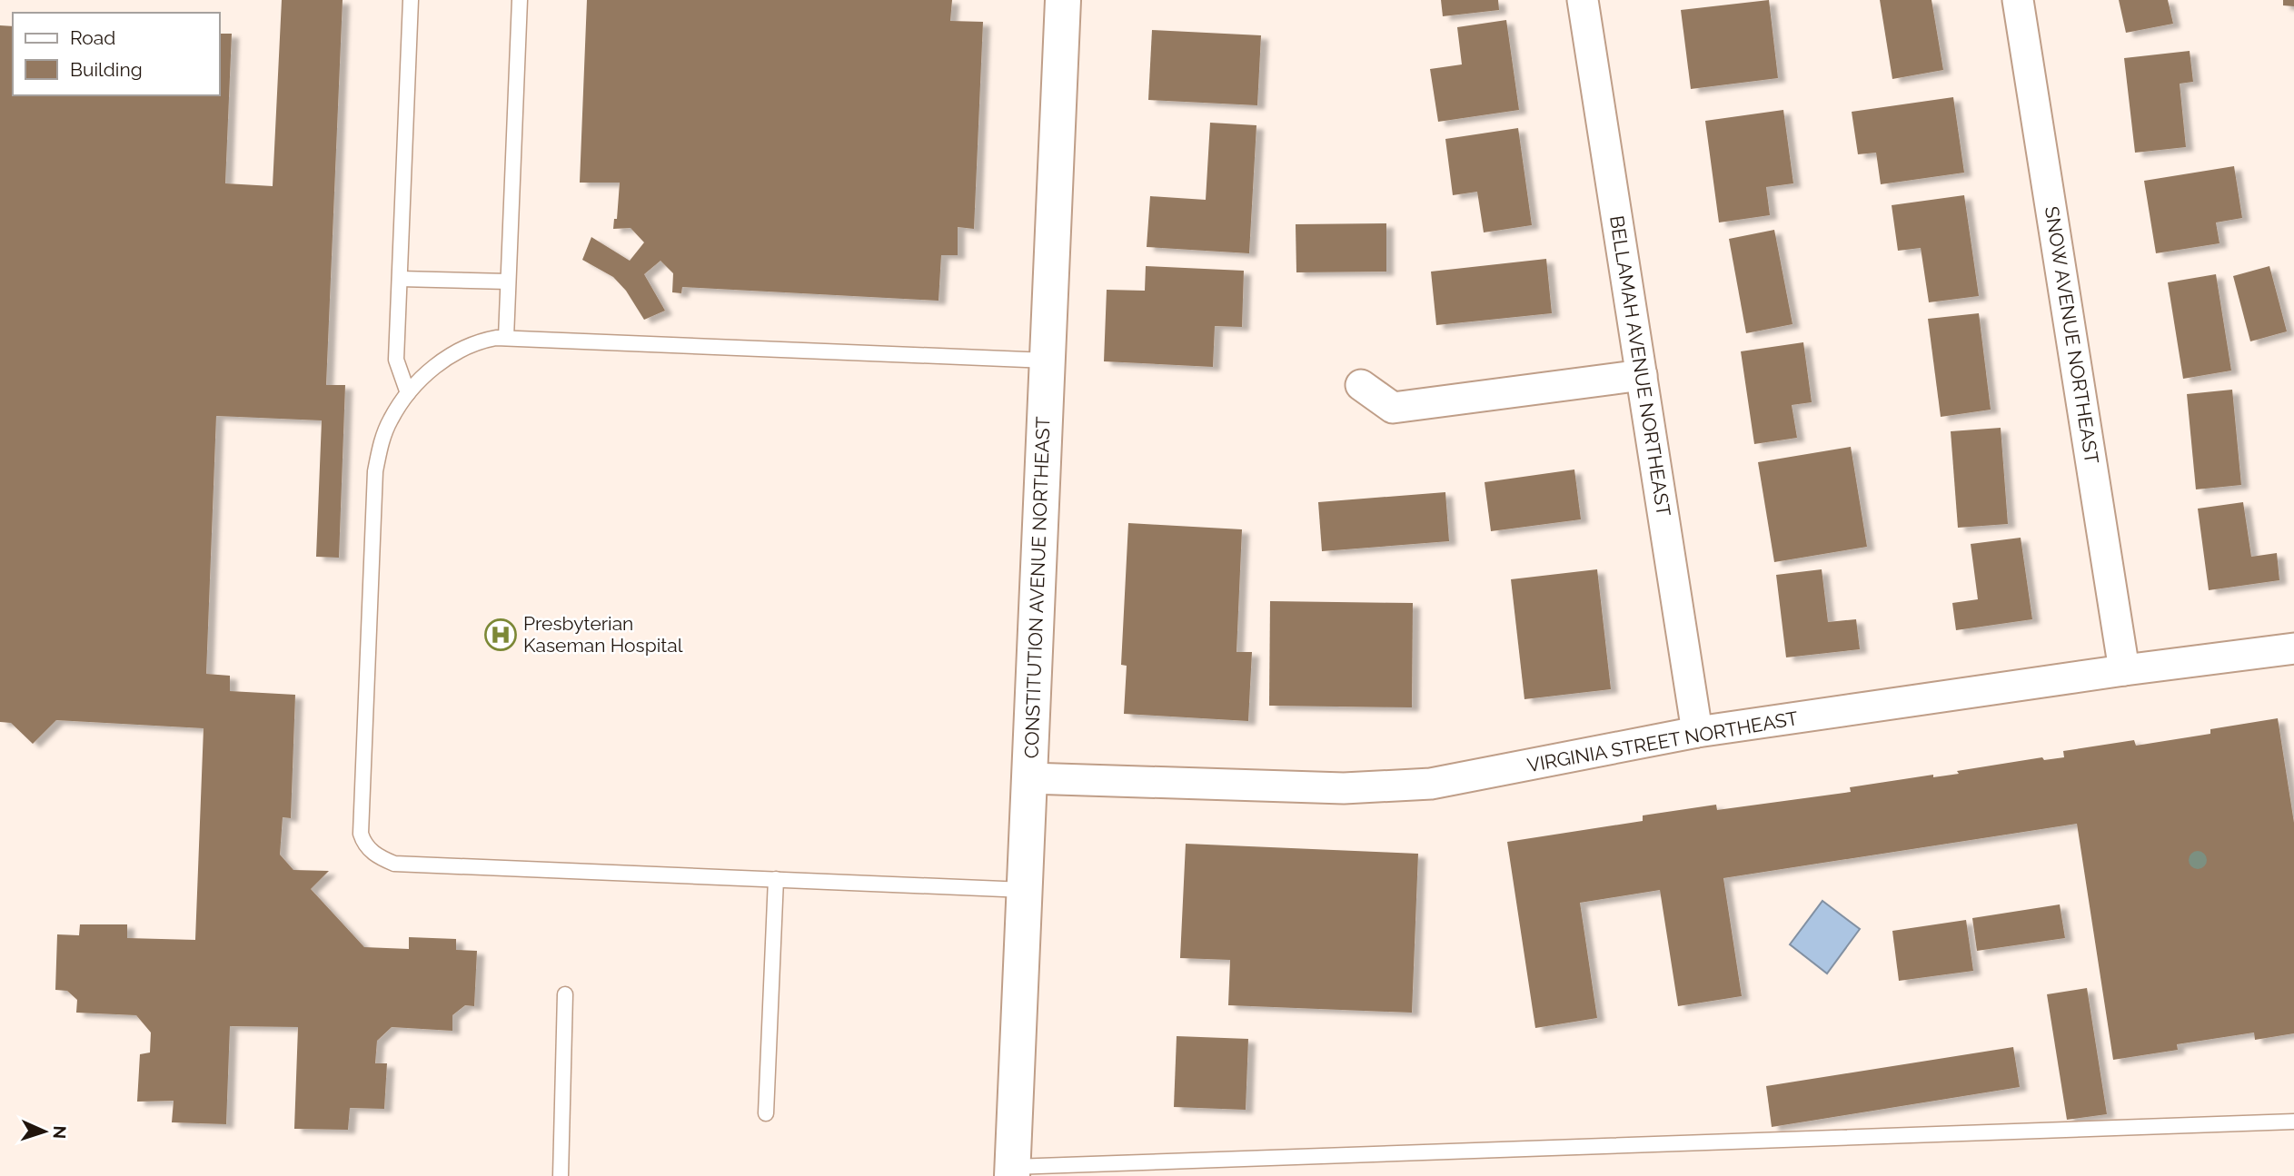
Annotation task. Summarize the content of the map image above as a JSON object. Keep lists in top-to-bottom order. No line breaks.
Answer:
{"streets":{"street":["SNOW AVENUE NORTHEAST","BELLAMAH AVENUE NORTHEAST","CONSTITUTION AVENUE NORTHEAST","VIRGINIA STREET NORTHEAST"]},"crossings":[["SNOW AVENUE NORTHEAST","VIRGINIA STREET NORTHEAST"],["BELLAMAH AVENUE NORTHEAST","VIRGINIA STREET NORTHEAST"],["CONSTITUTION AVENUE NORTHEAST","VIRGINIA STREET NORTHEAST"]],"places":{"hospital":["Presbyterian Kaseman Hospital"]},"legend":["Road","Building"],"north":"right"}
